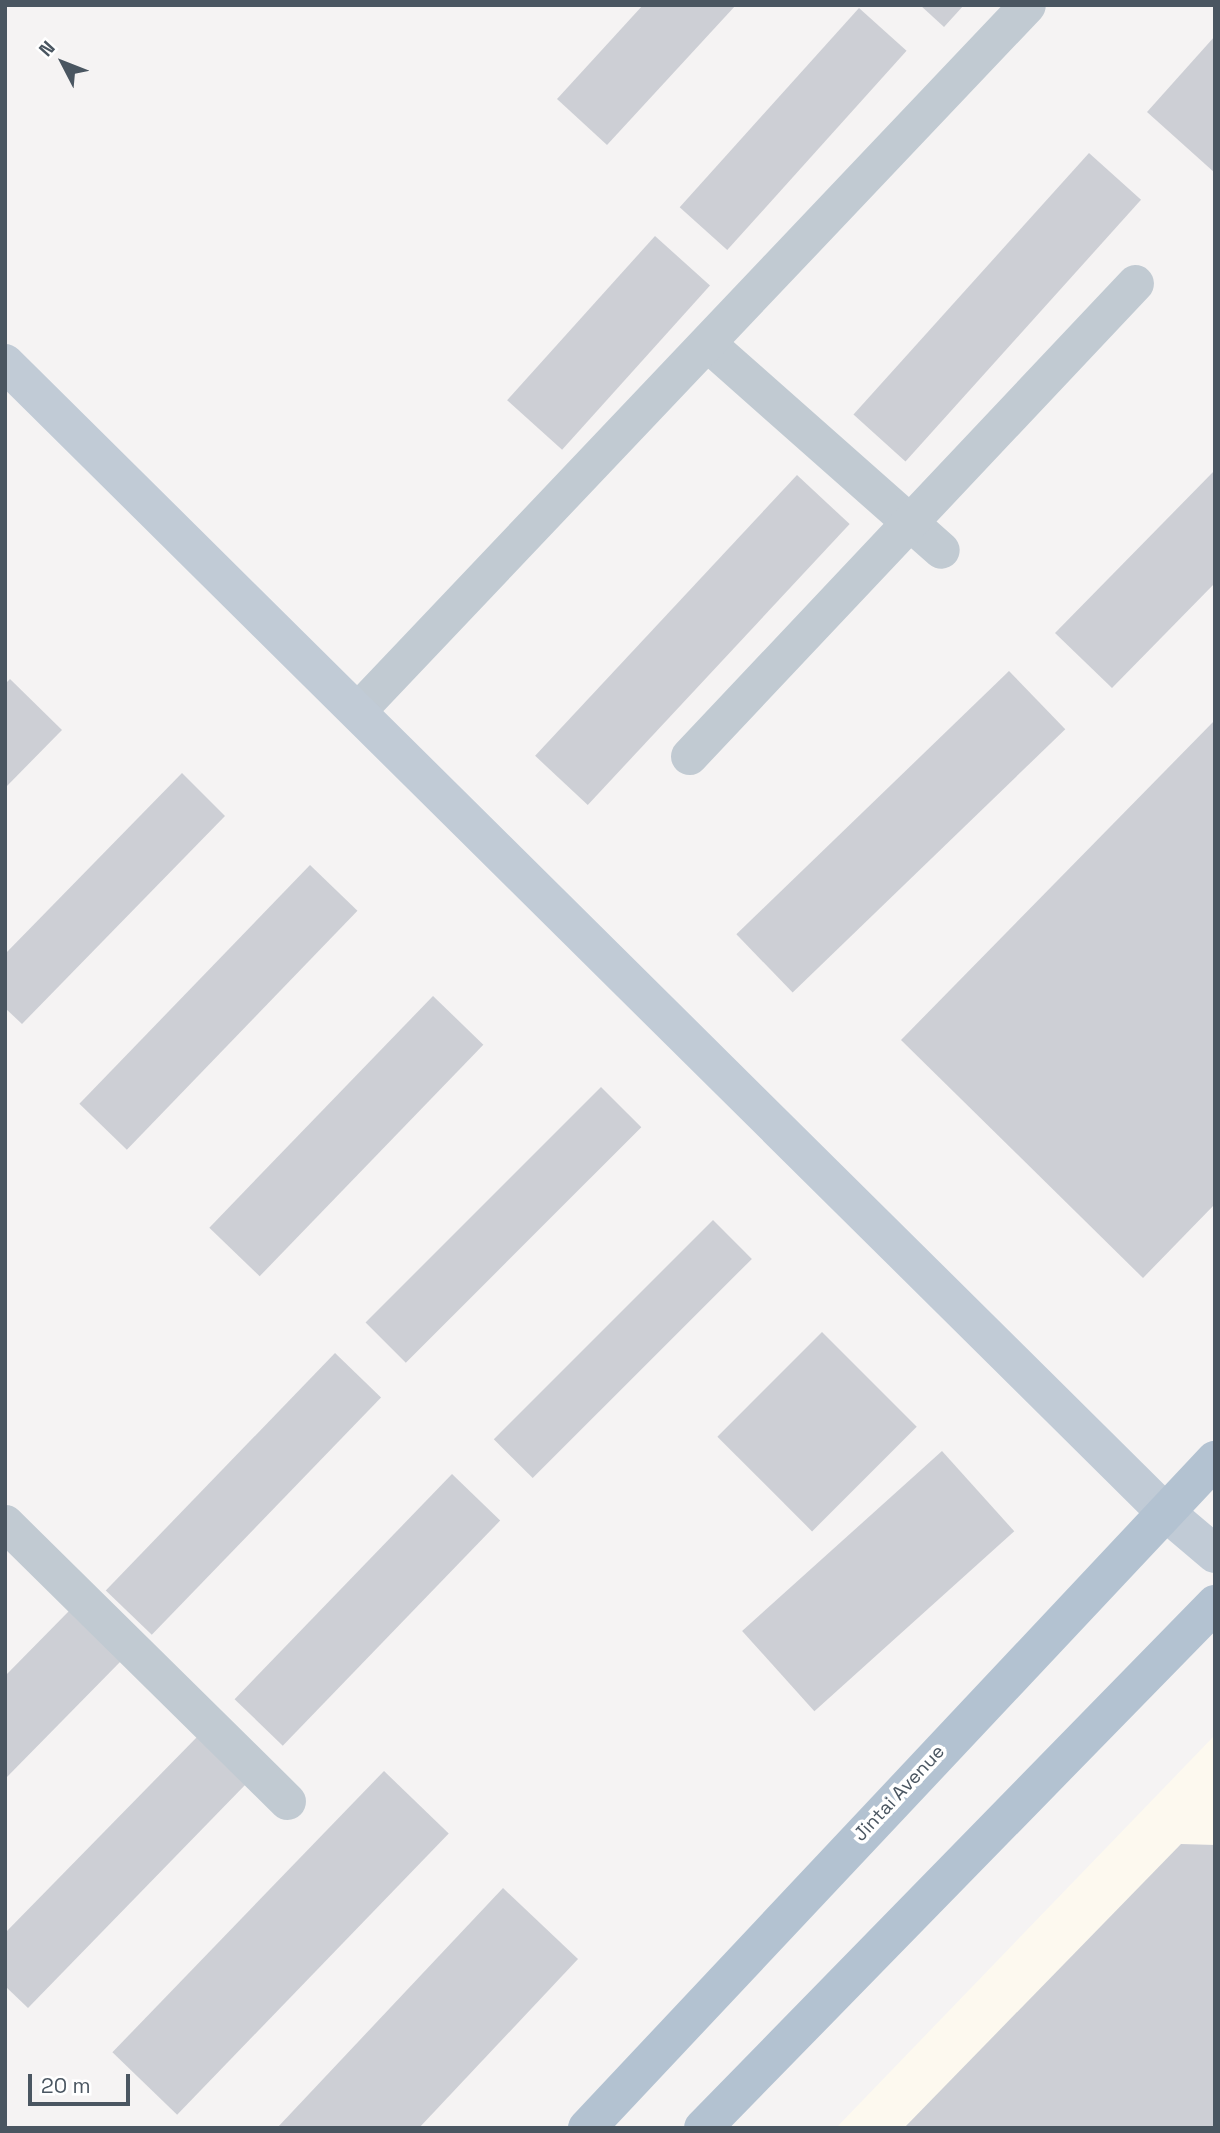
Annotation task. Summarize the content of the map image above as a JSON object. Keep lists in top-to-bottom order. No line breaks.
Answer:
{"streets":{"main road":["Jintai Avenue"]},"scale_bar":"20 m","north":"top left"}
